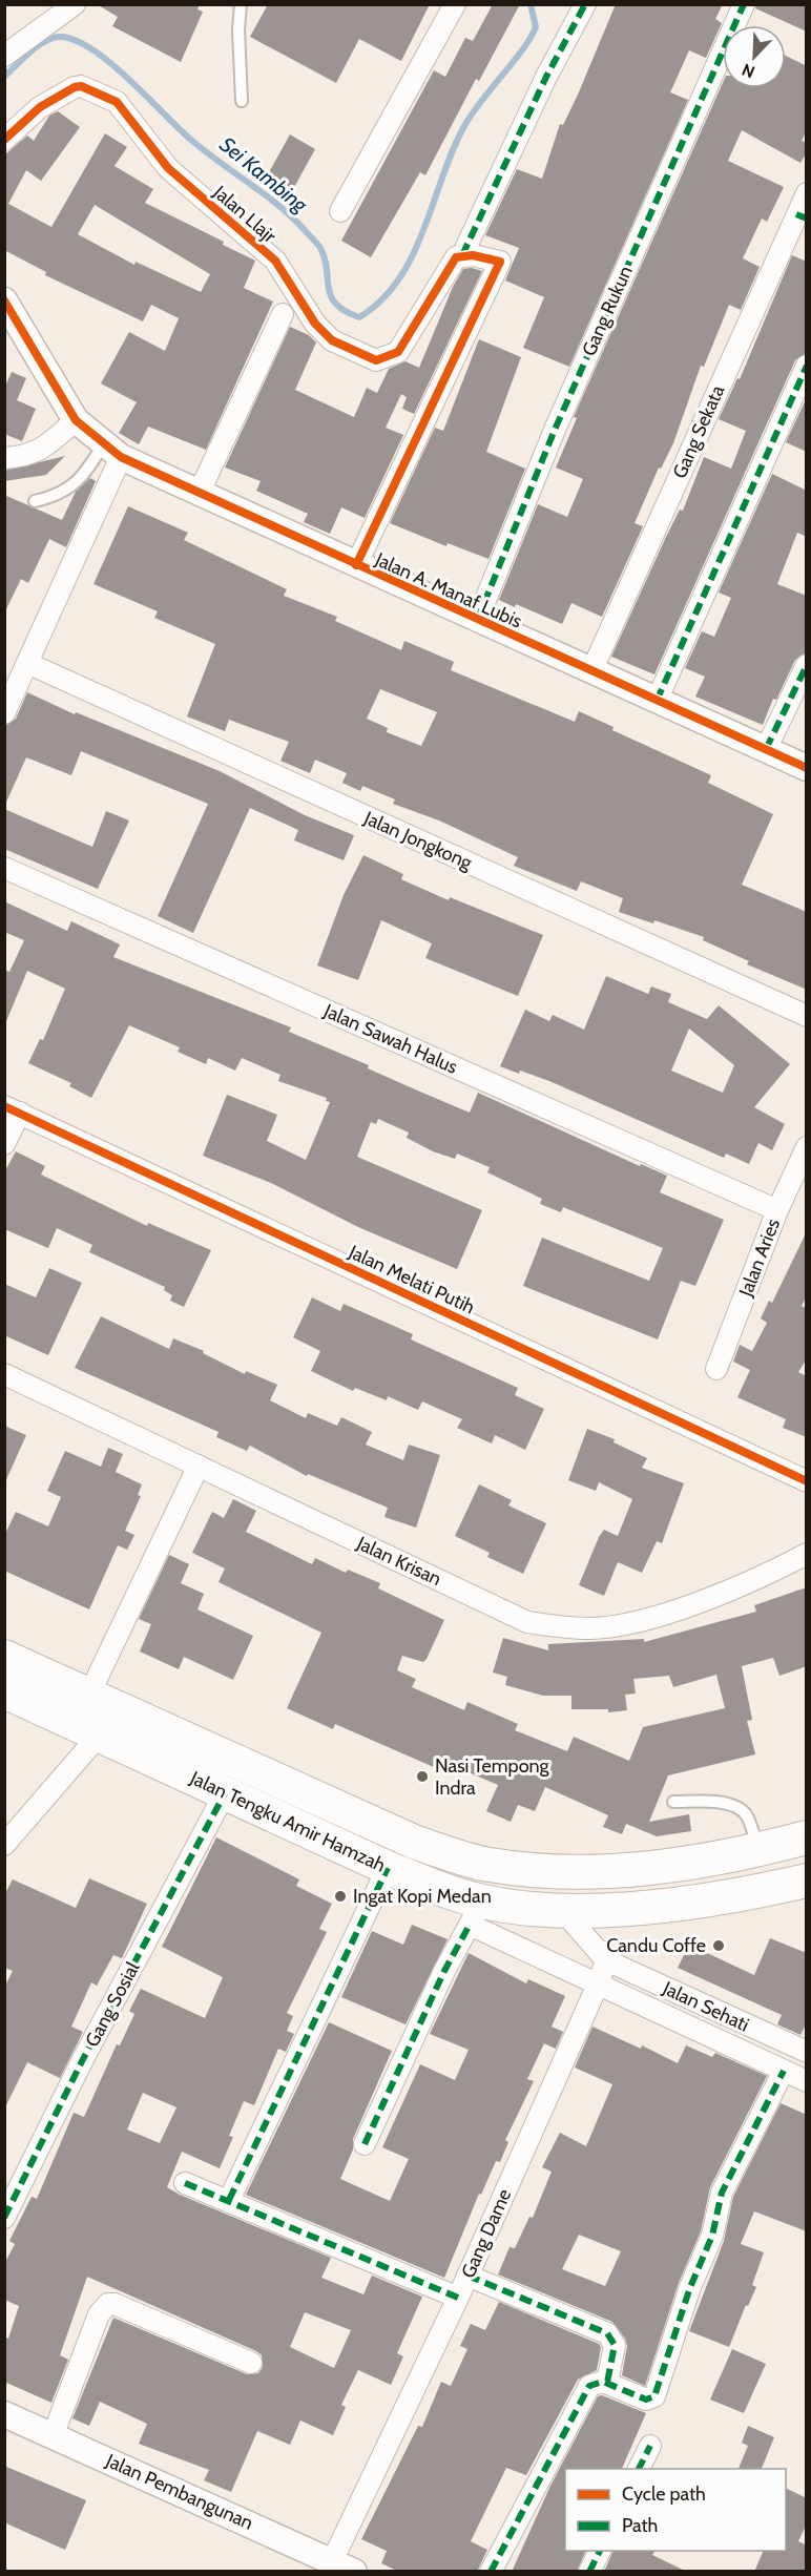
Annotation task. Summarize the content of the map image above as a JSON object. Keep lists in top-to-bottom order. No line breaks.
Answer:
{"streets":{"main road":["Jalan Tengku Amir Hamzah"],"street":["Jalan Llajr","Gang Rukun","Gang Sekata","Jalan A. Manaf Lubis","Jalan Jongkong","Jalan Sawah Halus","Jalan Aries","Jalan Melati Putih","Jalan Krisan","Gang Sosial","Jalan Sehati","Gang Dame","Jalan Pembangunan"]},"crossings":[["Gang Rukun","Jalan A. Manaf Lubis"],["Gang Sekata","Jalan A. Manaf Lubis"],["Jalan Sawah Halus","Jalan Aries"],["Jalan Tengku Amir Hamzah","Gang Sosial"],["Jalan Sehati","Gang Dame"],["Gang Dame","Jalan Pembangunan"]],"water":["Sei Kambing"],"places":["Nasi Tempong Indra","Ingat Kopi Medan","Candu Coffe"],"legend":["Cycle path","Path"],"north":"bottom left"}
